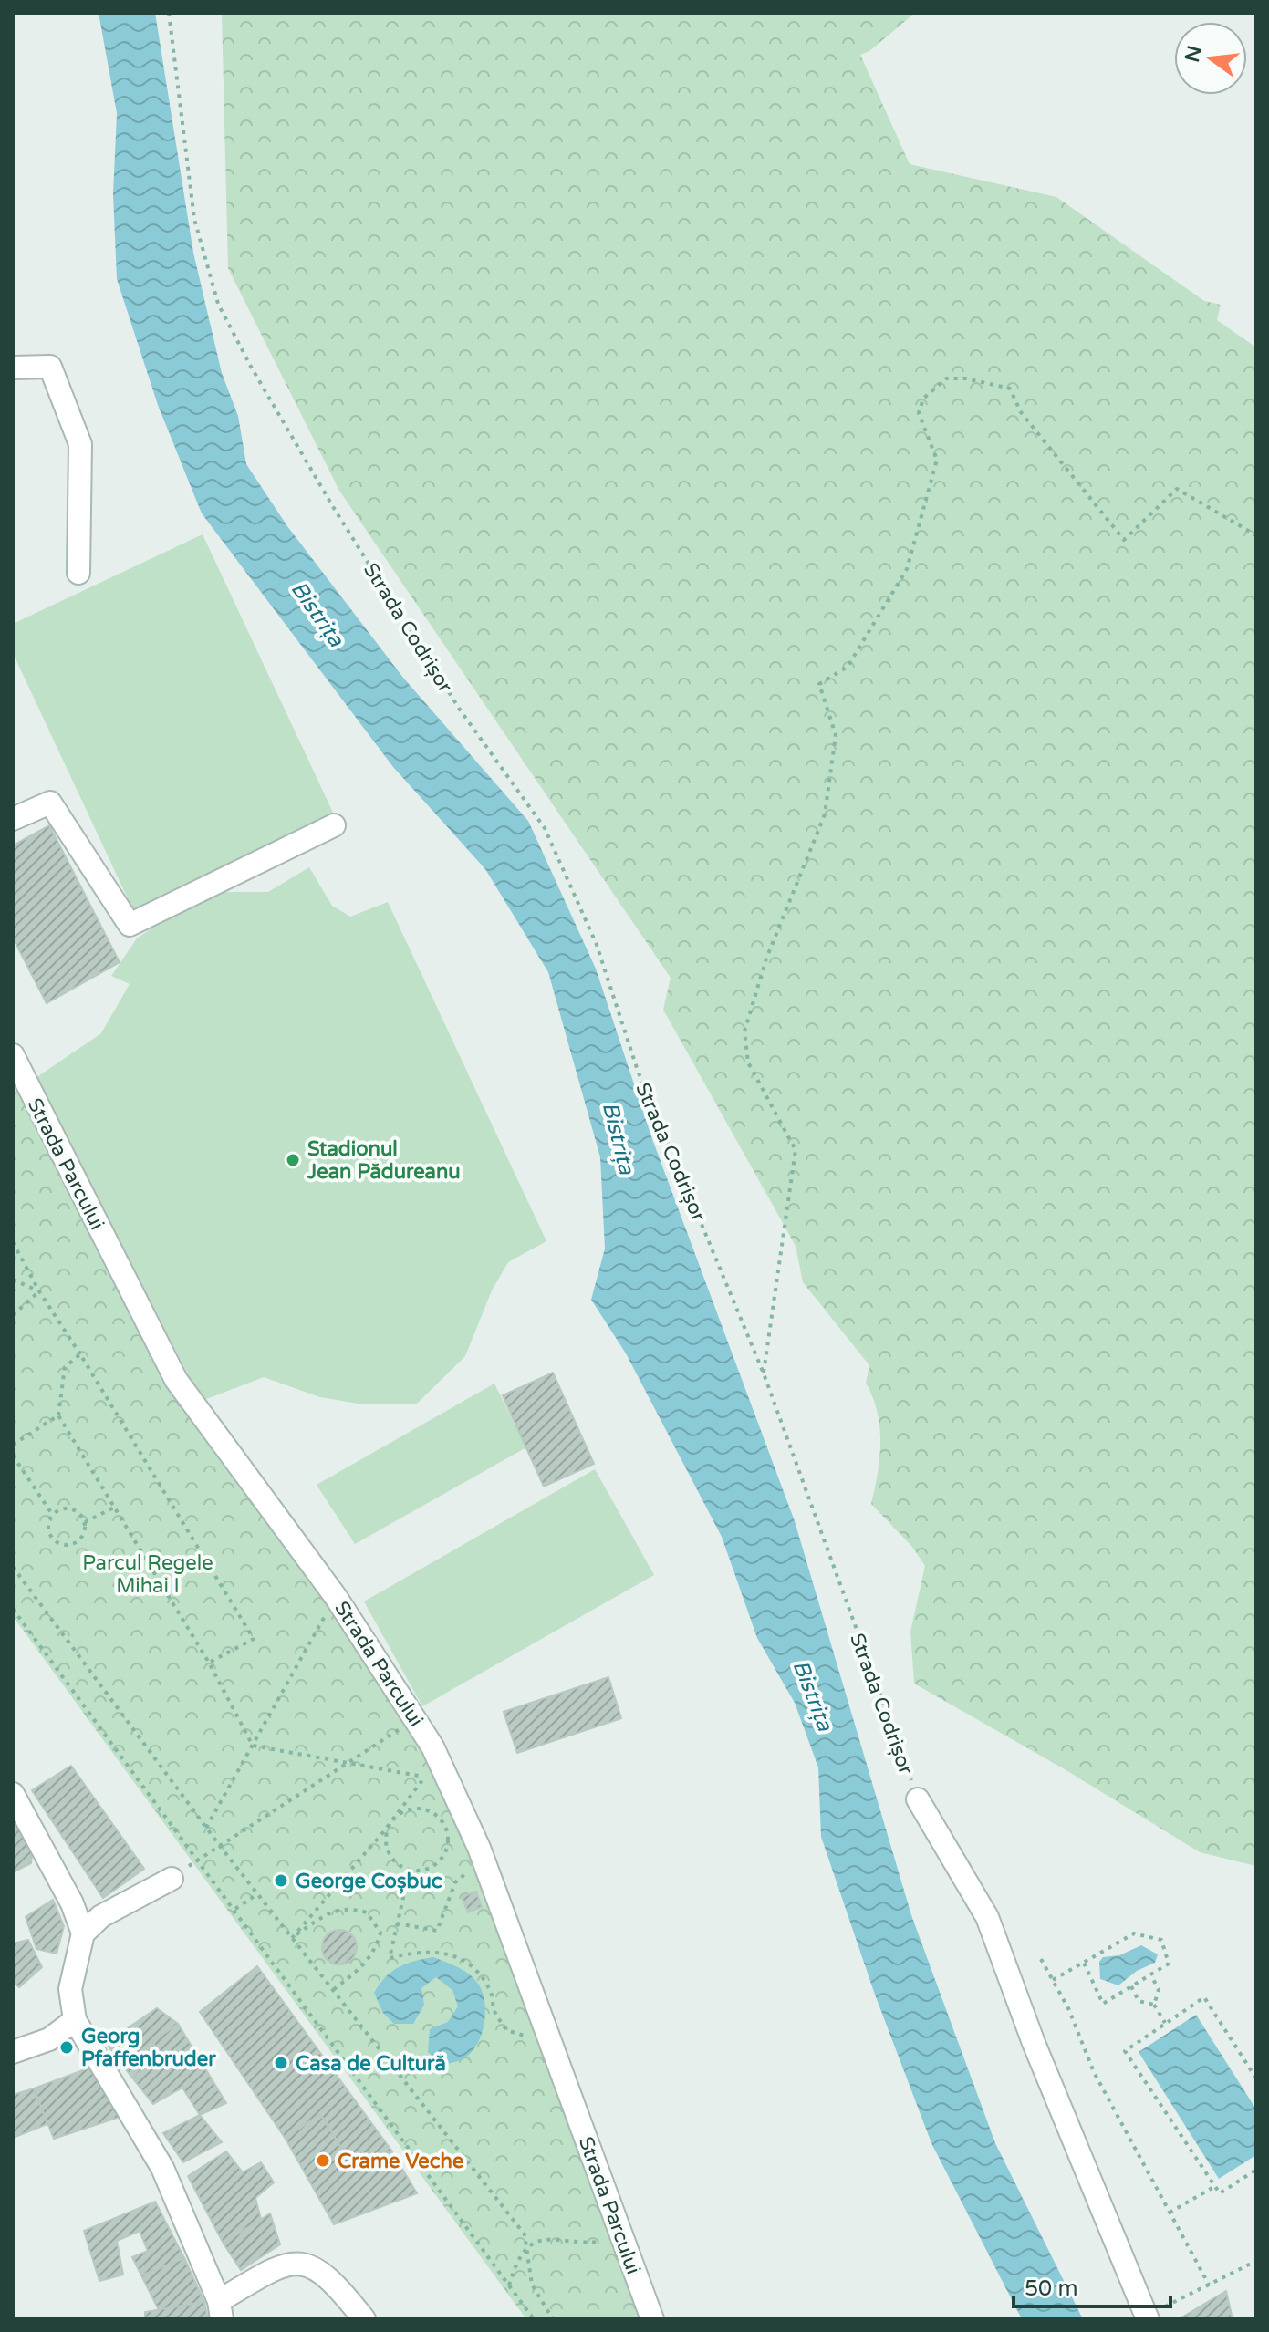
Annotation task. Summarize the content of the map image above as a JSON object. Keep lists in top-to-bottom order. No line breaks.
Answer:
{"streets":{"street":["Strada Codrișor","Strada Parcului"]},"water":["Bistrița"],"parks":["Parcul Regele Mihai I"],"places":["Stadionul Jean Pădureanu","George Coșbuc","Georg Pfaffenbruder","Casa de Cultură","Crame Veche"],"scale_bar":"50 m","north":"left"}
